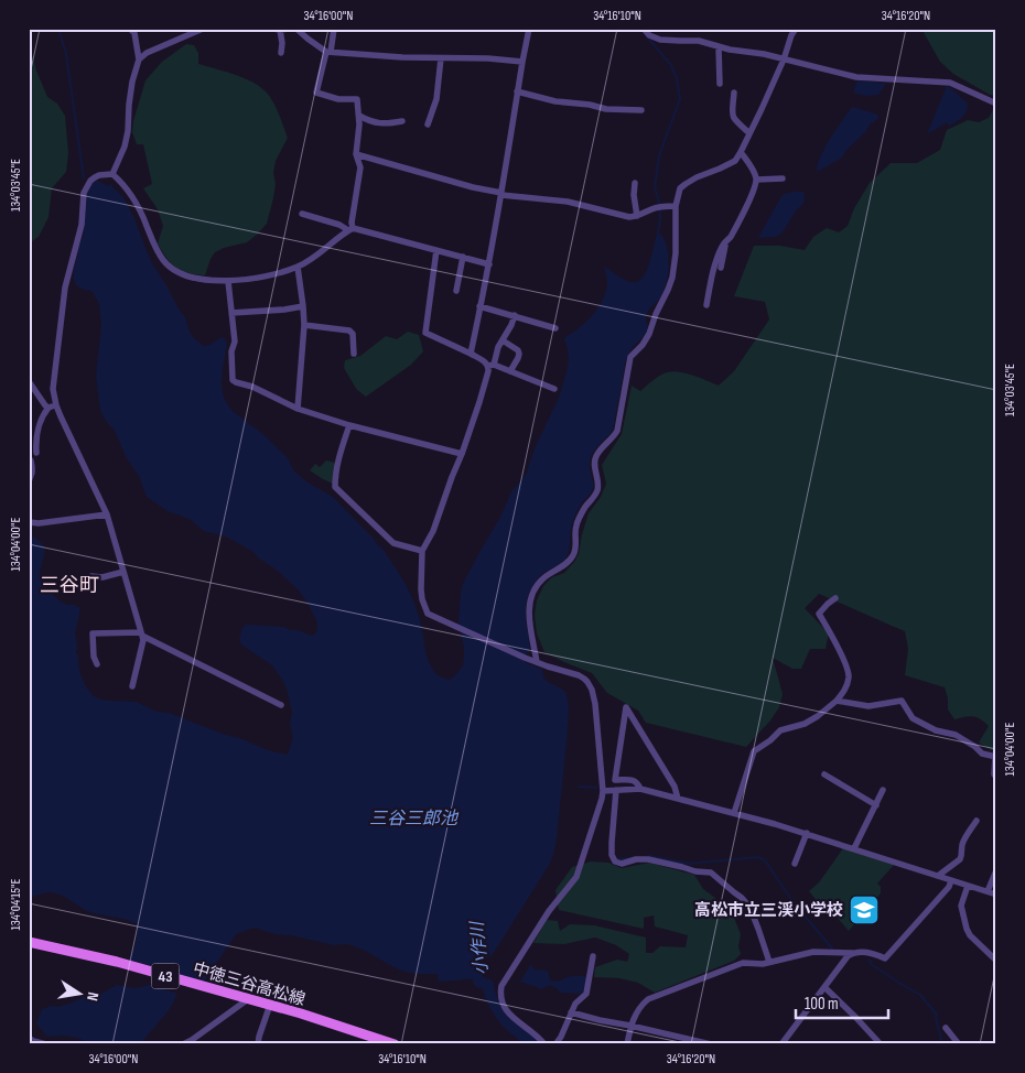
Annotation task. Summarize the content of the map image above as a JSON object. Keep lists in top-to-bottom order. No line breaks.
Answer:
{"streets":{"main road":["43","中徳三谷高松線"]},"districts":["三谷町"],"water":["三谷三郎池","小作川"],"places":{"school or university":["高松市立三渓小学校"]},"scale_bar":"100 m","north":"right","coordinates":["34°16'00\"N","34°16'10\"N","34°16'20\"N","134°03'45\"E","134°04'00\"E","134°04'15\"E"]}
